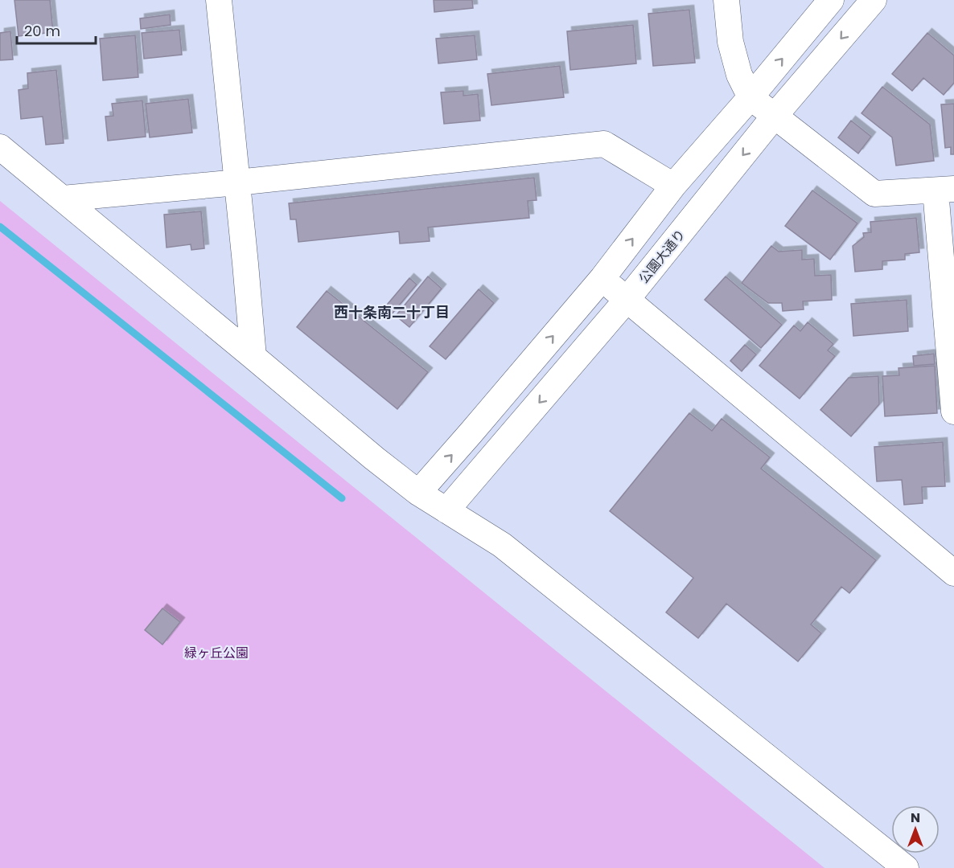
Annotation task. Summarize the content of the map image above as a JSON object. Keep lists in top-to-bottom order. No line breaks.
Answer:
{"streets":{"street":["公園大通り"]},"districts":["西十条南二十丁目"],"parks":["緑ヶ丘公園"],"scale_bar":"20 m","north":"top"}
